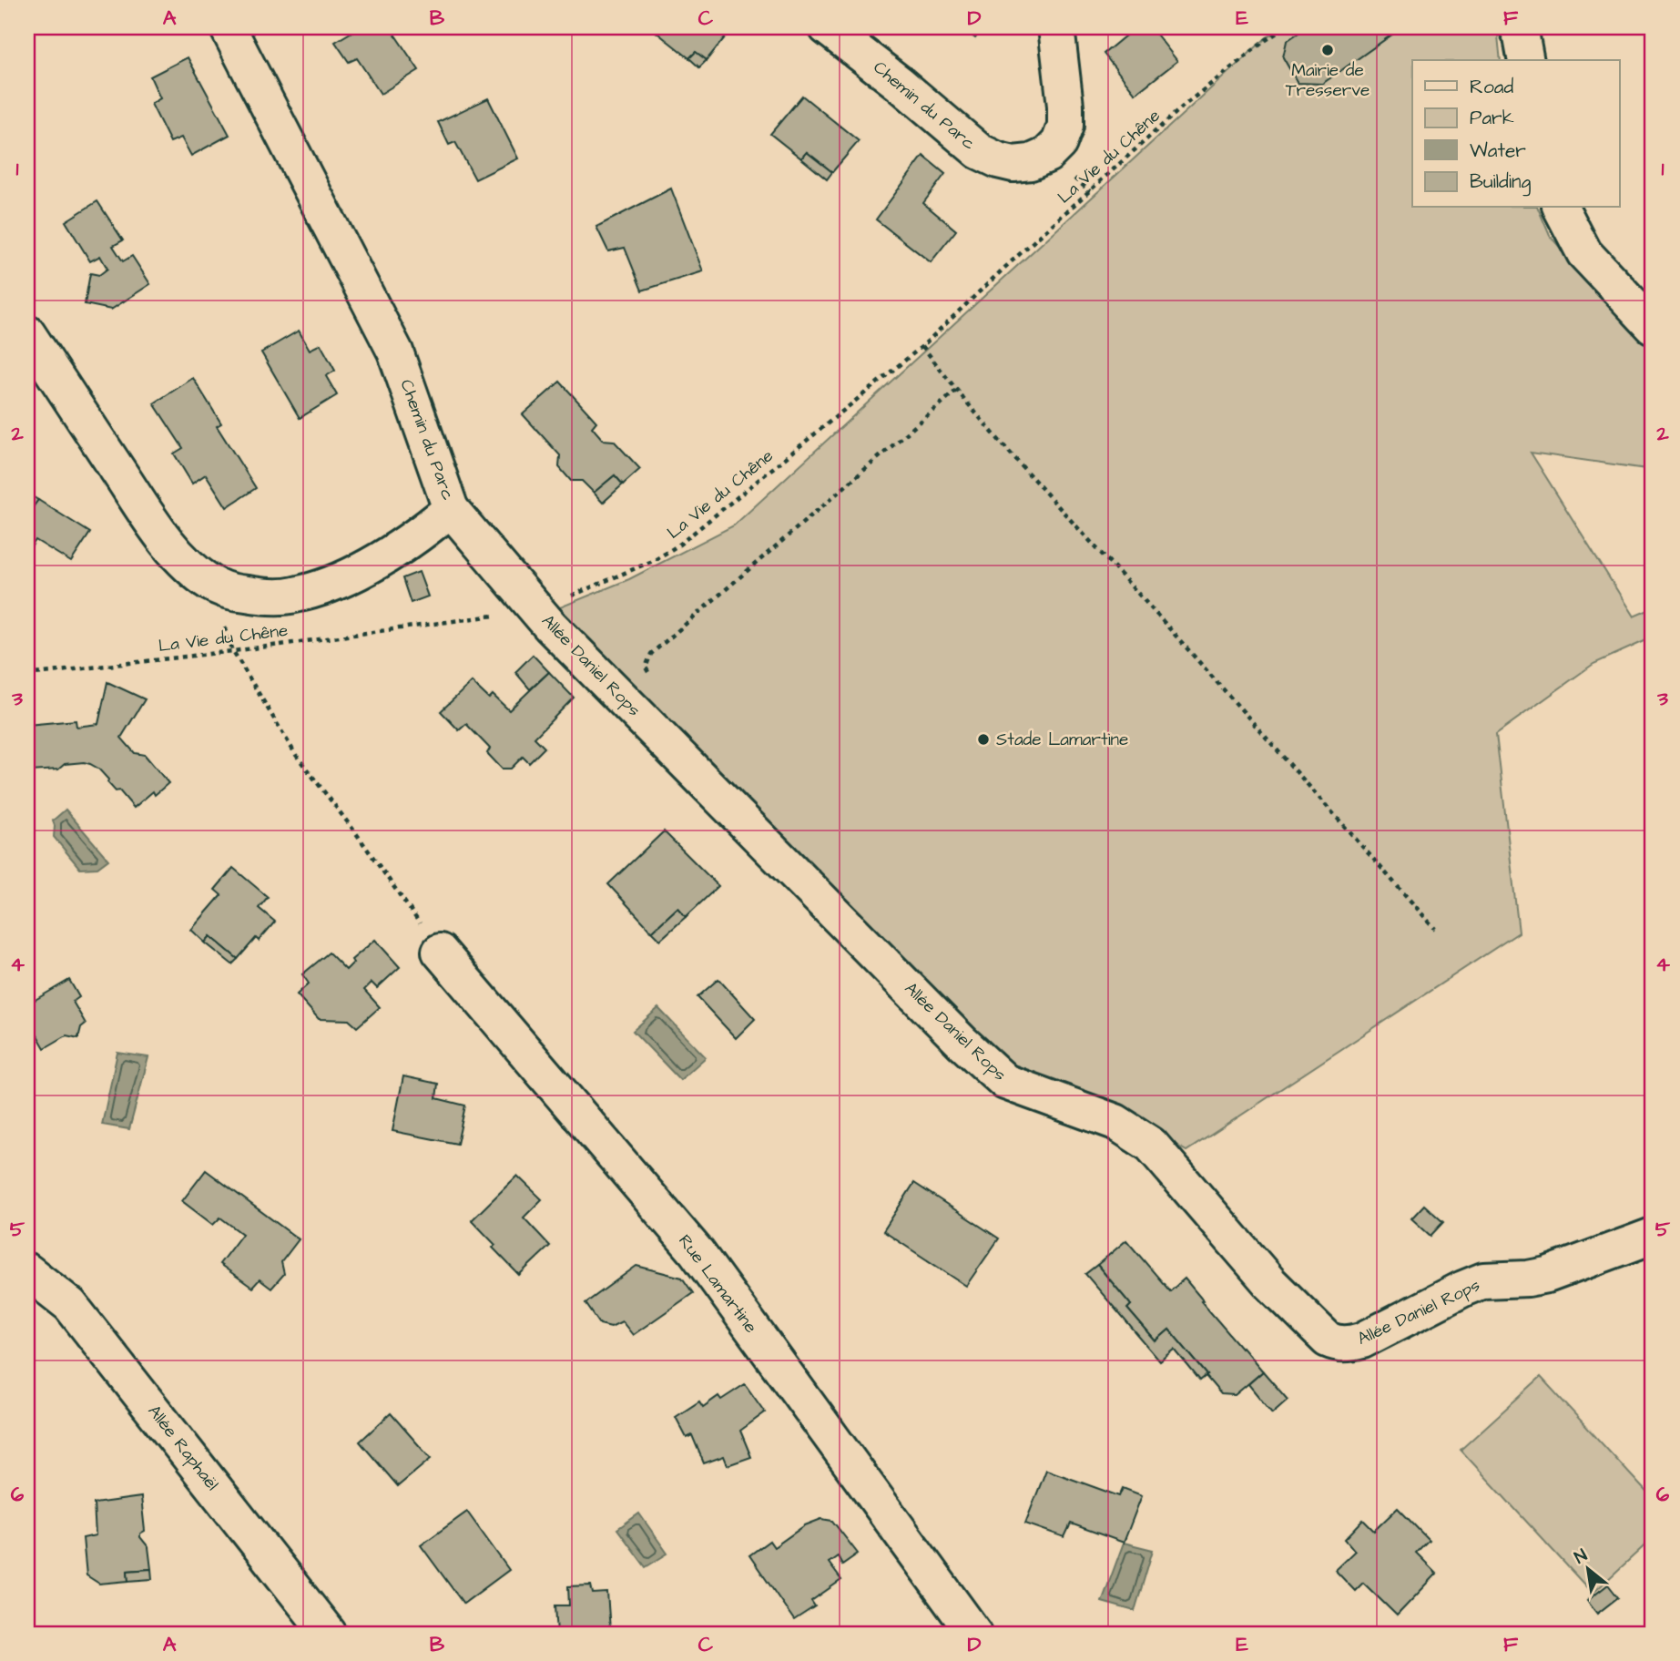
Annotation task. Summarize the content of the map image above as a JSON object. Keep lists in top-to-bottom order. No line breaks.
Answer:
{"streets":{"street":["Chemin du Parc","Allée Daniel Rops","Rue Lamartine","Allée Raphaël"],"path":["La Vie du Chêne"]},"crossings":[["Chemin du Parc","Allée Daniel Rops"],["La Vie du Chêne","Allée Daniel Rops"]],"places":["Mairie de Tresserve","Stade Lamartine"],"legend":["Road","Park","Water","Building"],"north":"top left","grid":{"columns":["A","B","C","D","E","F"],"rows":["1","2","3","4","5","6"]}}
